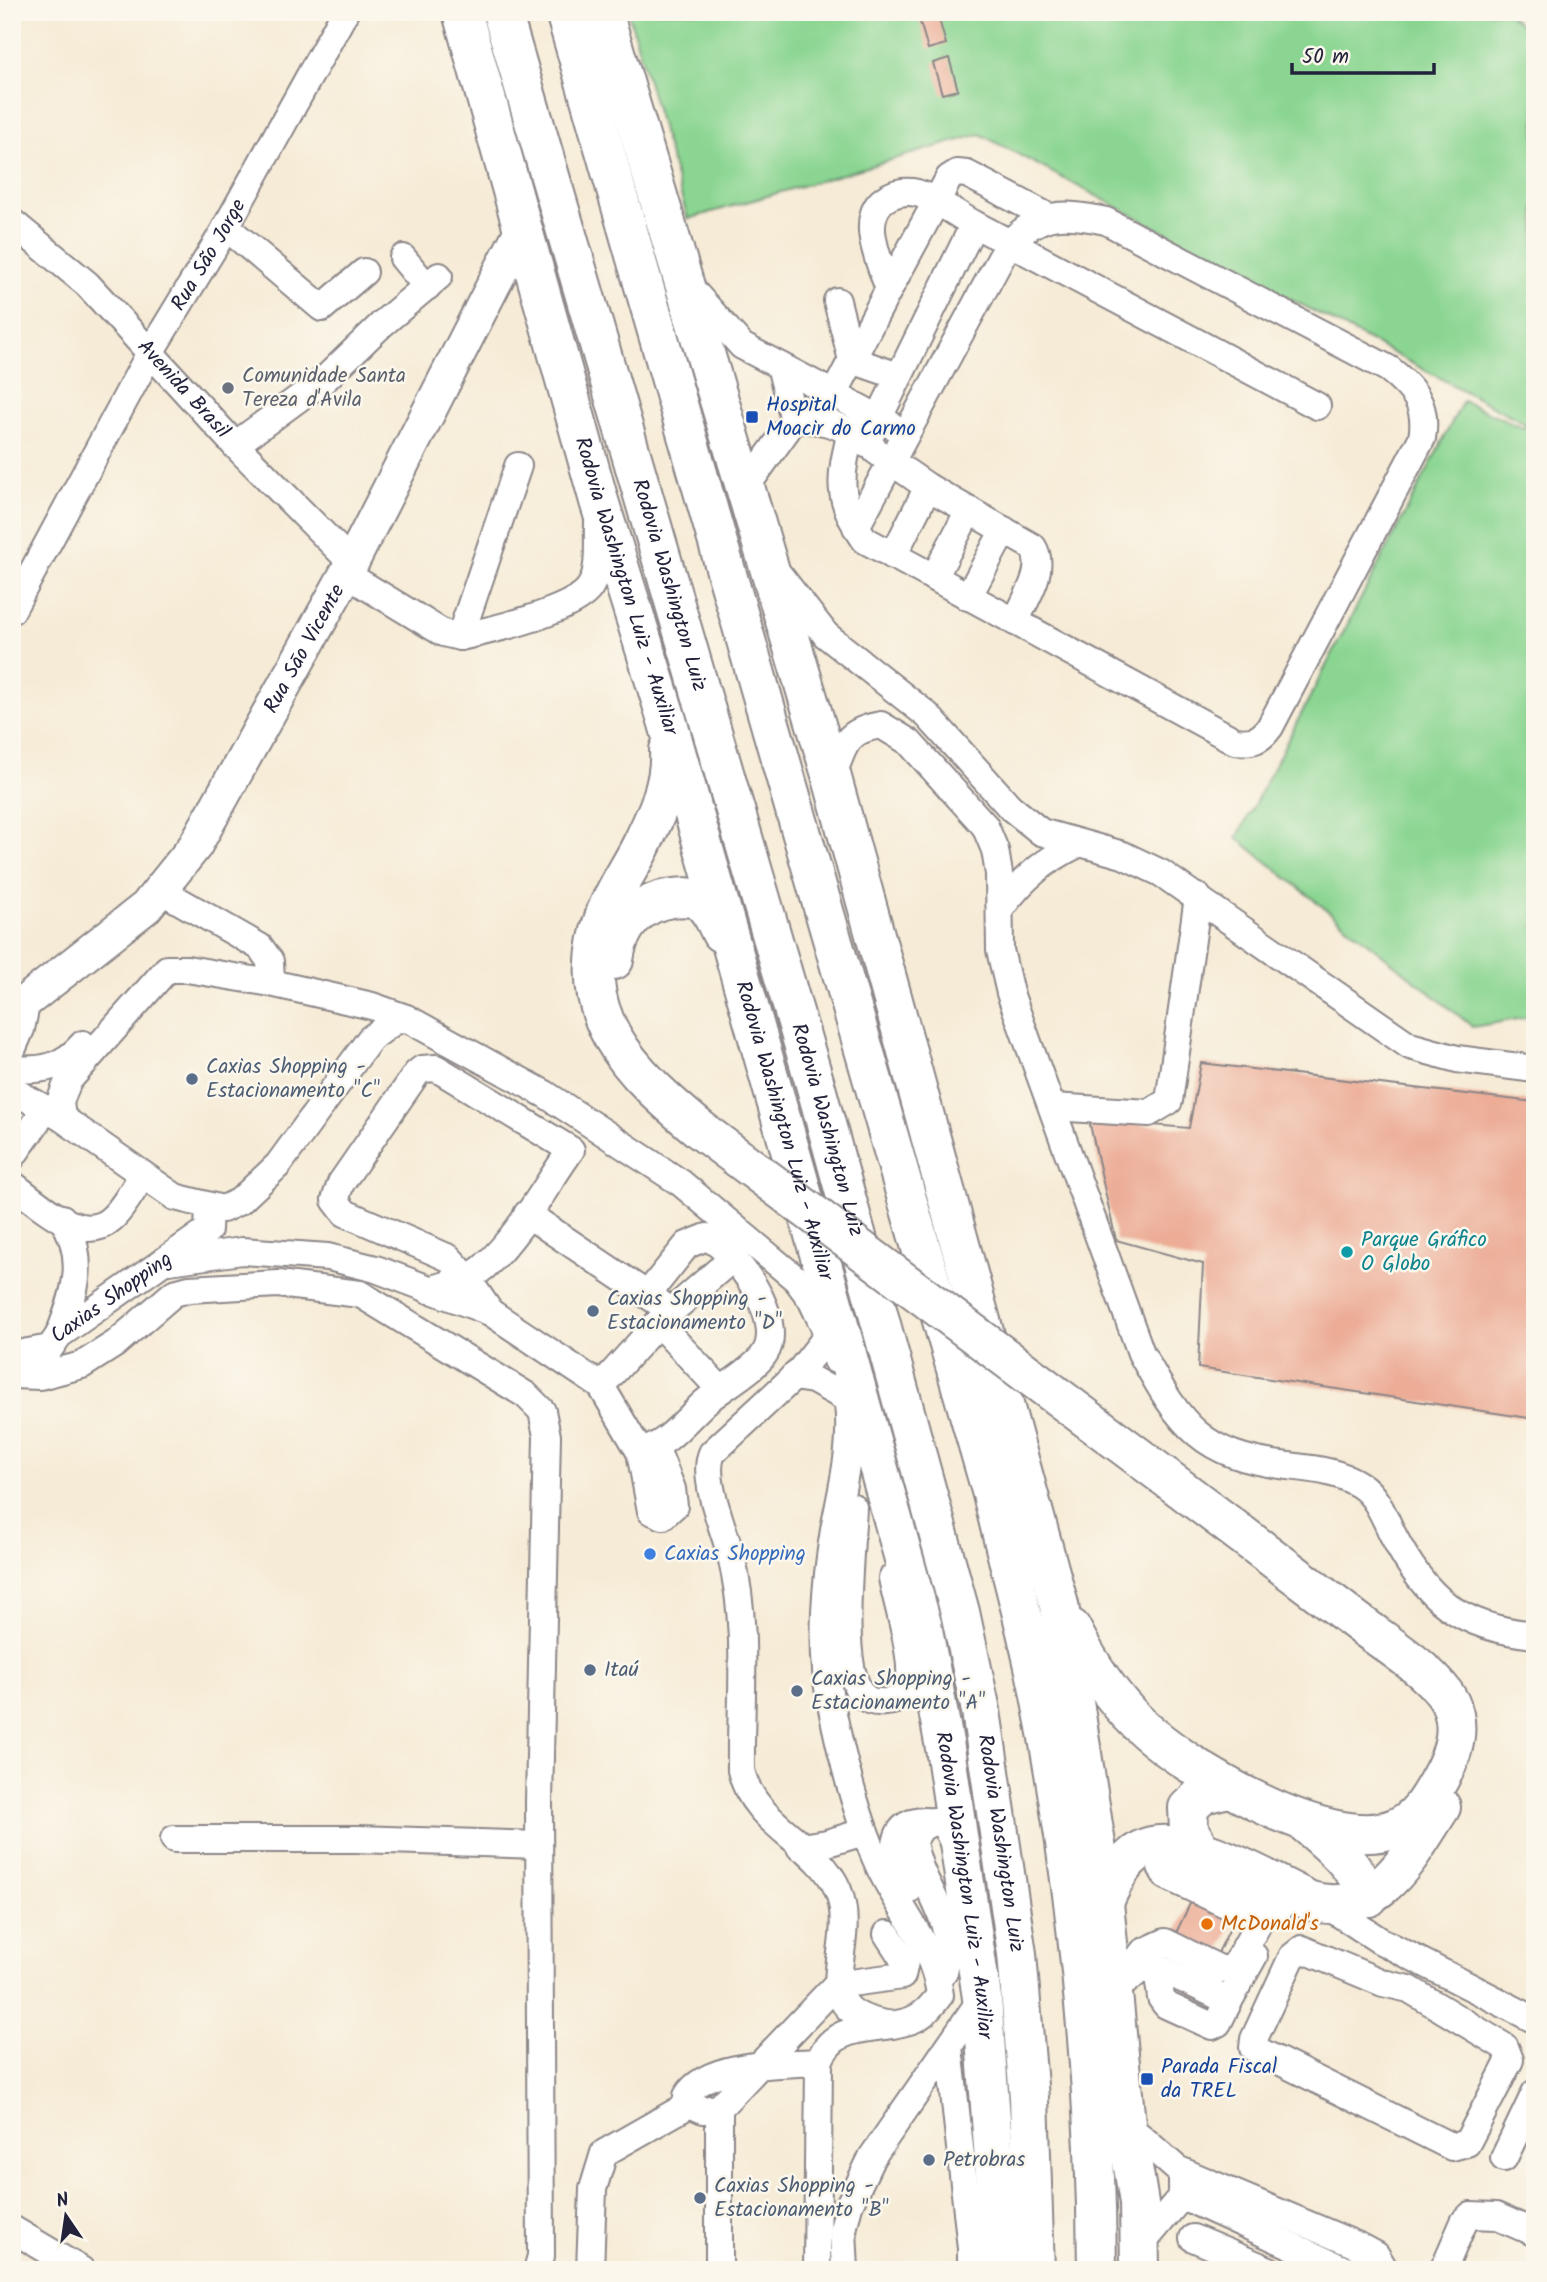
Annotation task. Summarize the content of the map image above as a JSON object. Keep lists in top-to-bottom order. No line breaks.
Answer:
{"streets":{"highway":["Rodovia Washington Luiz","Rodovia Washington Luiz - Auxiliar"],"main road":["Rua Sāo Vicente"],"street":["Rua São Jorge","Avenida Brasil","Caxias Shopping"]},"crossings":[["Rua São Jorge","Avenida Brasil"],["Avenida Brasil","Rua Sāo Vicente"],["Rodovia Washington Luiz - Auxiliar","Rua Sāo Vicente"]],"places":{"other":["Comunidade Santa Tereza d'Avila","Caxias Shopping - Estacionamento \"C\"","Parque Gráfico O Globo","Caxias Shopping - Estacionamento \"D\"","Caxias Shopping","Itaú","Caxias Shopping - Estacionamento \"A\"","McDonald's","Petrobras","Caxias Shopping - Estacionamento \"B\""],"transit":["Hospital Moacir do Carmo","Parada Fiscal da TREL"]},"scale_bar":"50 m","north":"top"}
